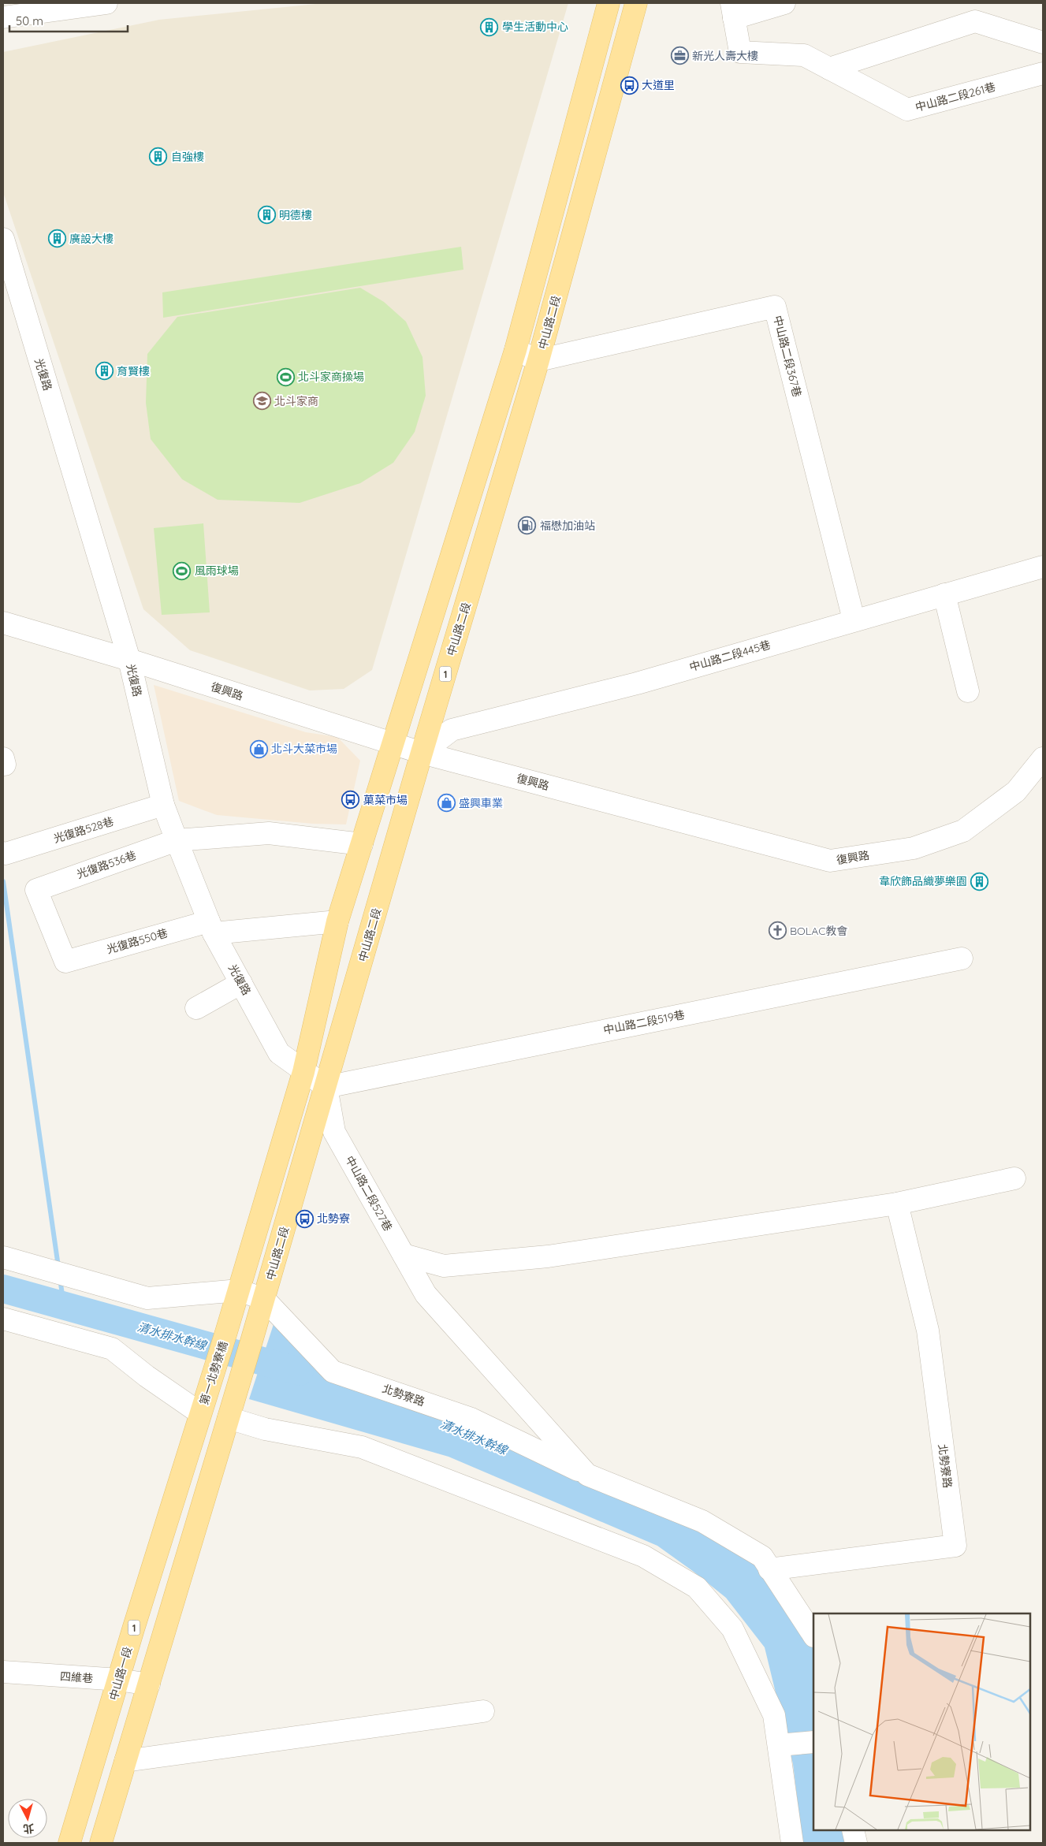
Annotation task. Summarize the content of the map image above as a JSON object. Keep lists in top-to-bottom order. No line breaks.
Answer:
{"streets":{"main road":["中山路二段","1","第一北勢寮橋","中山路一段"],"street":["中山路二段261巷","中山路二段367巷","光復路","中山路二段445巷","復興路","光復路528巷","光復路536巷","光復路550巷","中山路二段519巷","中山路二段527巷","北勢寮路","四維巷"]},"crossings":[["中山路二段","中山路二段367巷"],["中山路二段","光復路"],["中山路二段","中山路二段445巷"],["中山路二段","1"],["中山路二段","復興路"],["中山路二段","中山路二段519巷"],["中山路二段","中山路二段527巷"],["中山路二段","北勢寮路"],["中山路二段367巷","中山路二段445巷"],["光復路","1"],["光復路","復興路"],["光復路","光復路528巷"],["光復路","光復路536巷"],["光復路","光復路550巷"],["光復路","中山路二段519巷"],["光復路","中山路二段527巷"],["中山路二段445巷","復興路"],["1","復興路"],["1","光復路536巷"],["1","光復路550巷"],["1","第一北勢寮橋"],["1","北勢寮路"],["1","四維巷"],["光復路536巷","光復路550巷"],["中山路二段519巷","中山路二段527巷"],["中山路二段527巷","北勢寮路"],["第一北勢寮橋","北勢寮路"],["第一北勢寮橋","中山路一段"],["中山路一段","四維巷"]],"water":["清水排水幹線"],"places":{"building":["學生活動中心","自強樓","明德樓","廣設大樓","育賢樓","韋欣飾品織夢樂園"],"office":["新光人壽大樓"],"bus stop":["大道里","菓菜市場","北勢寮"],"sports":["北斗家商操場","風雨球場"],"school or university":["北斗家商"],"fuel station":["福懋加油站"],"shop":["北斗大菜市場","盛興車業"],"church":["BOLAC教會"]},"scale_bar":"50 m","north":"bottom"}
